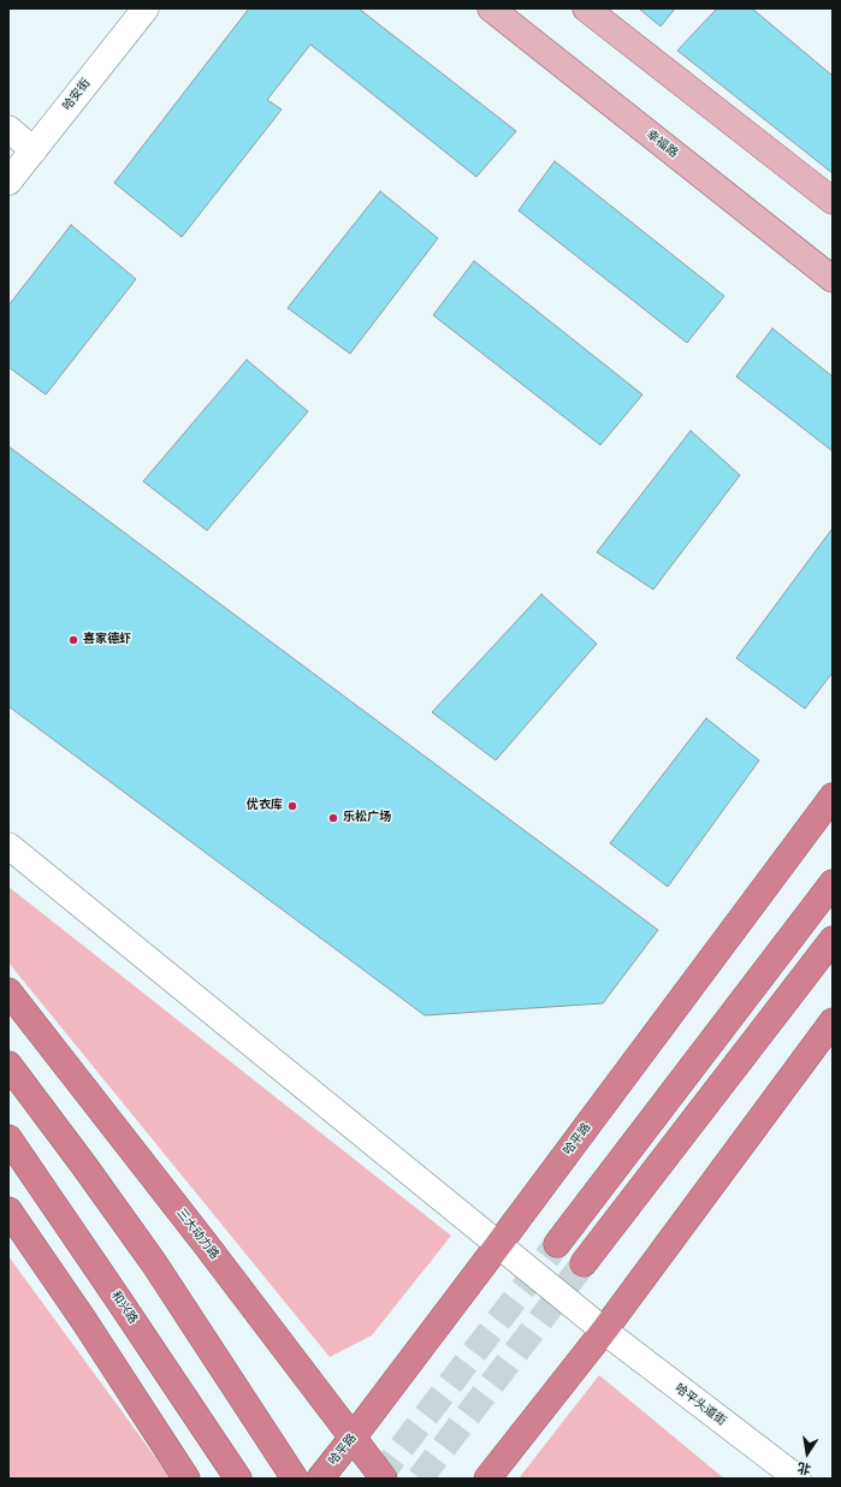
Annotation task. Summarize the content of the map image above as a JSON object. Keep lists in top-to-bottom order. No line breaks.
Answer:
{"streets":{"highway":["哈平路","三大动力路","和兴路"],"main road":["幸福路"],"street":["哈安街","哈平头道街"]},"crossings":[["哈平路","三大动力路"],["哈平路","哈平头道街"]],"places":["喜家德虾","优衣库","乐松广场"],"north":"bottom"}
